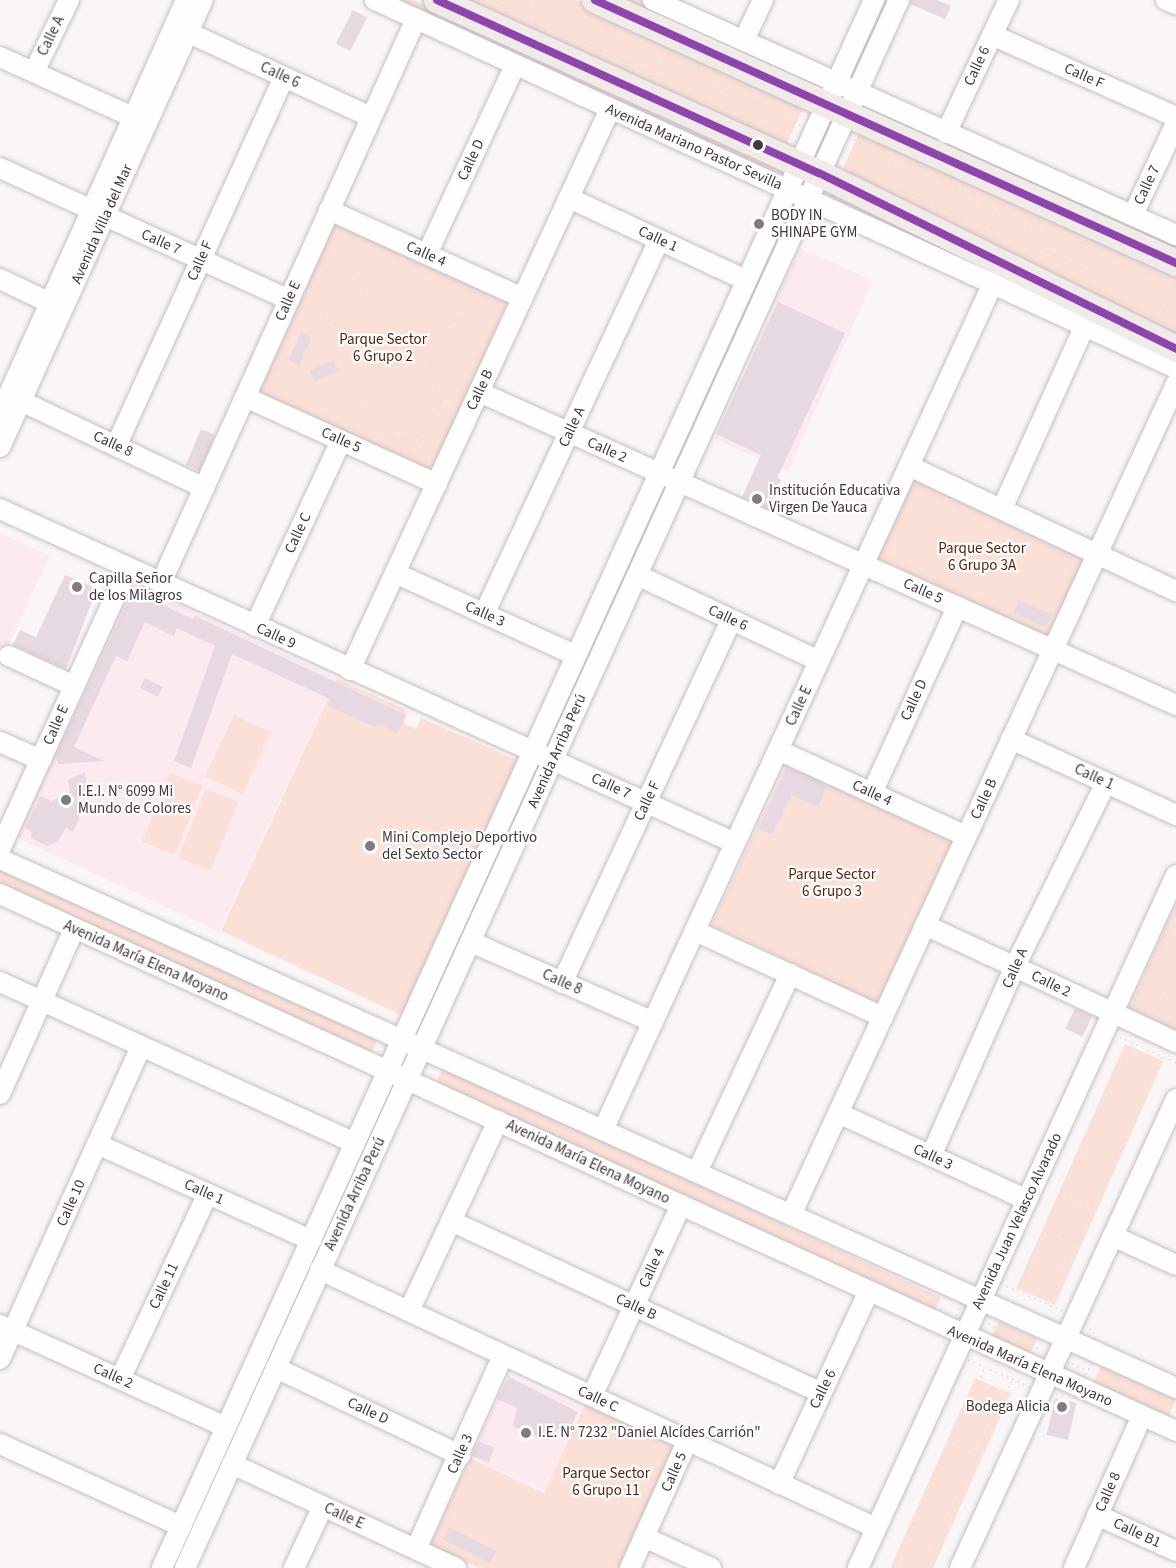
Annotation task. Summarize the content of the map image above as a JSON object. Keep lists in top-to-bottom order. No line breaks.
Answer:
{"streets":{"main road":["Avenida Mariano Pastor Sevilla"],"street":["Calle A","Calle 6","Calle F","Calle D","Calle 7","Avenida Villa del Mar","Calle 1","Calle 4","Calle E","Calle B","Calle 5","Calle 8","Calle 2","Calle C","Calle 3","Calle 9","Avenida Arriba Perú","Avenida María Elena Moyano","Calle 10","Avenida Juan Velasco Alvarado","Calle 11","Calle B1"]},"crossings":[["Calle A","Calle 1"],["Calle A","Calle 2"],["Calle A","Calle 3"],["Calle 6","Calle F"],["Calle 6","Avenida Villa del Mar"],["Calle 6","Calle E"],["Calle 6","Calle B"],["Calle 6","Calle C"],["Calle 6","Avenida Arriba Perú"],["Calle 6","Avenida María Elena Moyano"],["Calle F","Calle 7"],["Calle F","Calle 8"],["Avenida Mariano Pastor Sevilla","Calle D"],["Avenida Mariano Pastor Sevilla","Calle E"],["Avenida Mariano Pastor Sevilla","Calle B"],["Avenida Mariano Pastor Sevilla","Avenida Arriba Perú"],["Calle D","Calle 4"],["Calle D","Calle 5"],["Calle D","Calle 3"],["Calle D","Avenida Arriba Perú"],["Calle 7","Avenida Villa del Mar"],["Calle 7","Calle E"],["Calle 7","Calle 9"],["Calle 7","Avenida Arriba Perú"],["Avenida Villa del Mar","Calle 8"],["Calle 1","Calle B"],["Calle 1","Avenida Arriba Perú"],["Calle 1","Calle 10"],["Calle 1","Calle 11"],["Calle 4","Calle E"],["Calle 4","Calle B"],["Calle 4","Calle C"],["Calle 4","Avenida María Elena Moyano"],["Calle E","Calle 5"],["Calle E","Calle 8"],["Calle E","Calle 3"],["Calle E","Calle 9"],["Calle E","Avenida Arriba Perú"],["Calle B","Calle 5"],["Calle B","Calle 2"],["Calle B","Calle 3"],["Calle B","Calle 9"],["Calle 5","Calle 2"],["Calle 5","Calle C"],["Calle 5","Avenida Arriba Perú"],["Calle 8","Avenida Arriba Perú"],["Calle 8","Avenida María Elena Moyano"],["Calle 8","Calle B1"],["Calle 2","Avenida Arriba Perú"],["Calle 2","Calle 10"],["Calle 2","Avenida Juan Velasco Alvarado"],["Calle 2","Calle 11"],["Calle C","Calle 3"],["Calle C","Calle 9"],["Calle C","Avenida Arriba Perú"],["Calle C","Avenida Juan Velasco Alvarado"],["Calle 3","Avenida Arriba Perú"],["Calle 3","Avenida Juan Velasco Alvarado"],["Calle 9","Avenida Arriba Perú"],["Avenida Arriba Perú","Avenida María Elena Moyano"],["Avenida María Elena Moyano","Avenida Juan Velasco Alvarado"]],"parks":["Parque Sector 6 Grupo 2","Parque Sector 6 Grupo 3A","Parque Sector 6 Grupo 3","Parque Sector 6 Grupo 11"],"places":["BODY IN SHINAPE GYM","Institución Educativa Virgen De Yauca","Capilla Señor de los Milagros","I.E.I. N° 6099 Mi Mundo de Colores","Mini Complejo Deportivo del Sexto Sector","Bodega Alicia","I.E. N° 7232 \"Daniel Alcídes Carrión\""]}
